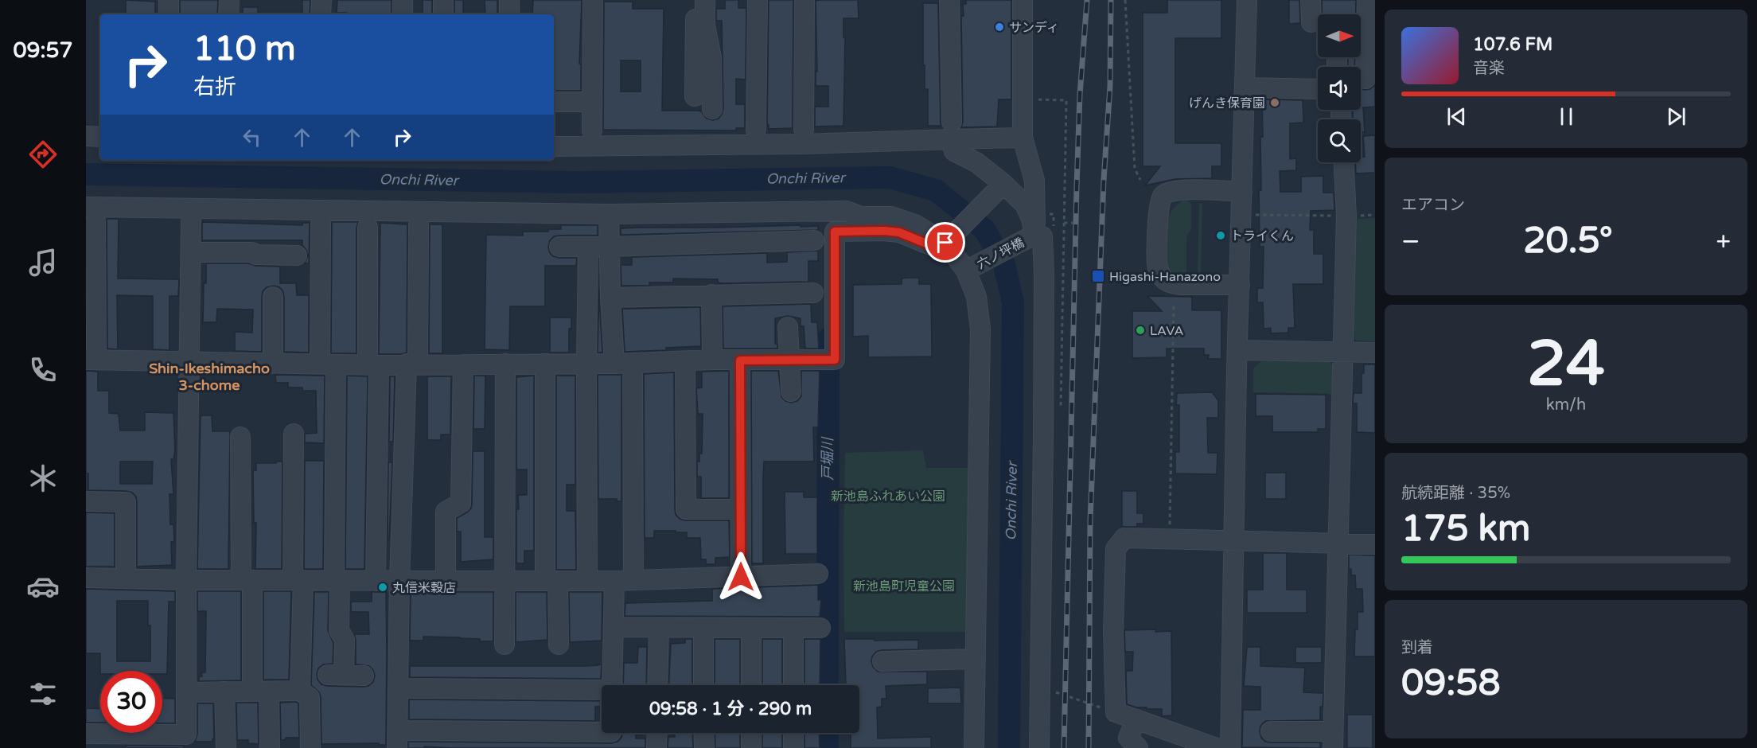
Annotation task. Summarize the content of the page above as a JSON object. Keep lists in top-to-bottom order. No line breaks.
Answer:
{"streets":{"street":["六ノ坪橋"]},"districts":["Shin-Ikeshimacho 3-chome"],"water":["Onchi River","戸堀川"],"parks":["新池島ふれあい公園","新池島町児童公園"],"places":{"other":["サンディ","げんき保育園","トライくん","LAVA","丸信米穀店"],"transit":["Higashi-Hanazono"]},"north":"right","page":{"tabs":"09:57","turn":["110 m","右折"],"song":["107.6 FM","音楽"],"tile":["エアコン",["24","km/h"],["航続距離 · 35%","175 km"],["到着","09:58"]],"heat":["−","20.5°","+"],"limit":"30","trip":"09:58 · 1 分 · 290 m"}}
